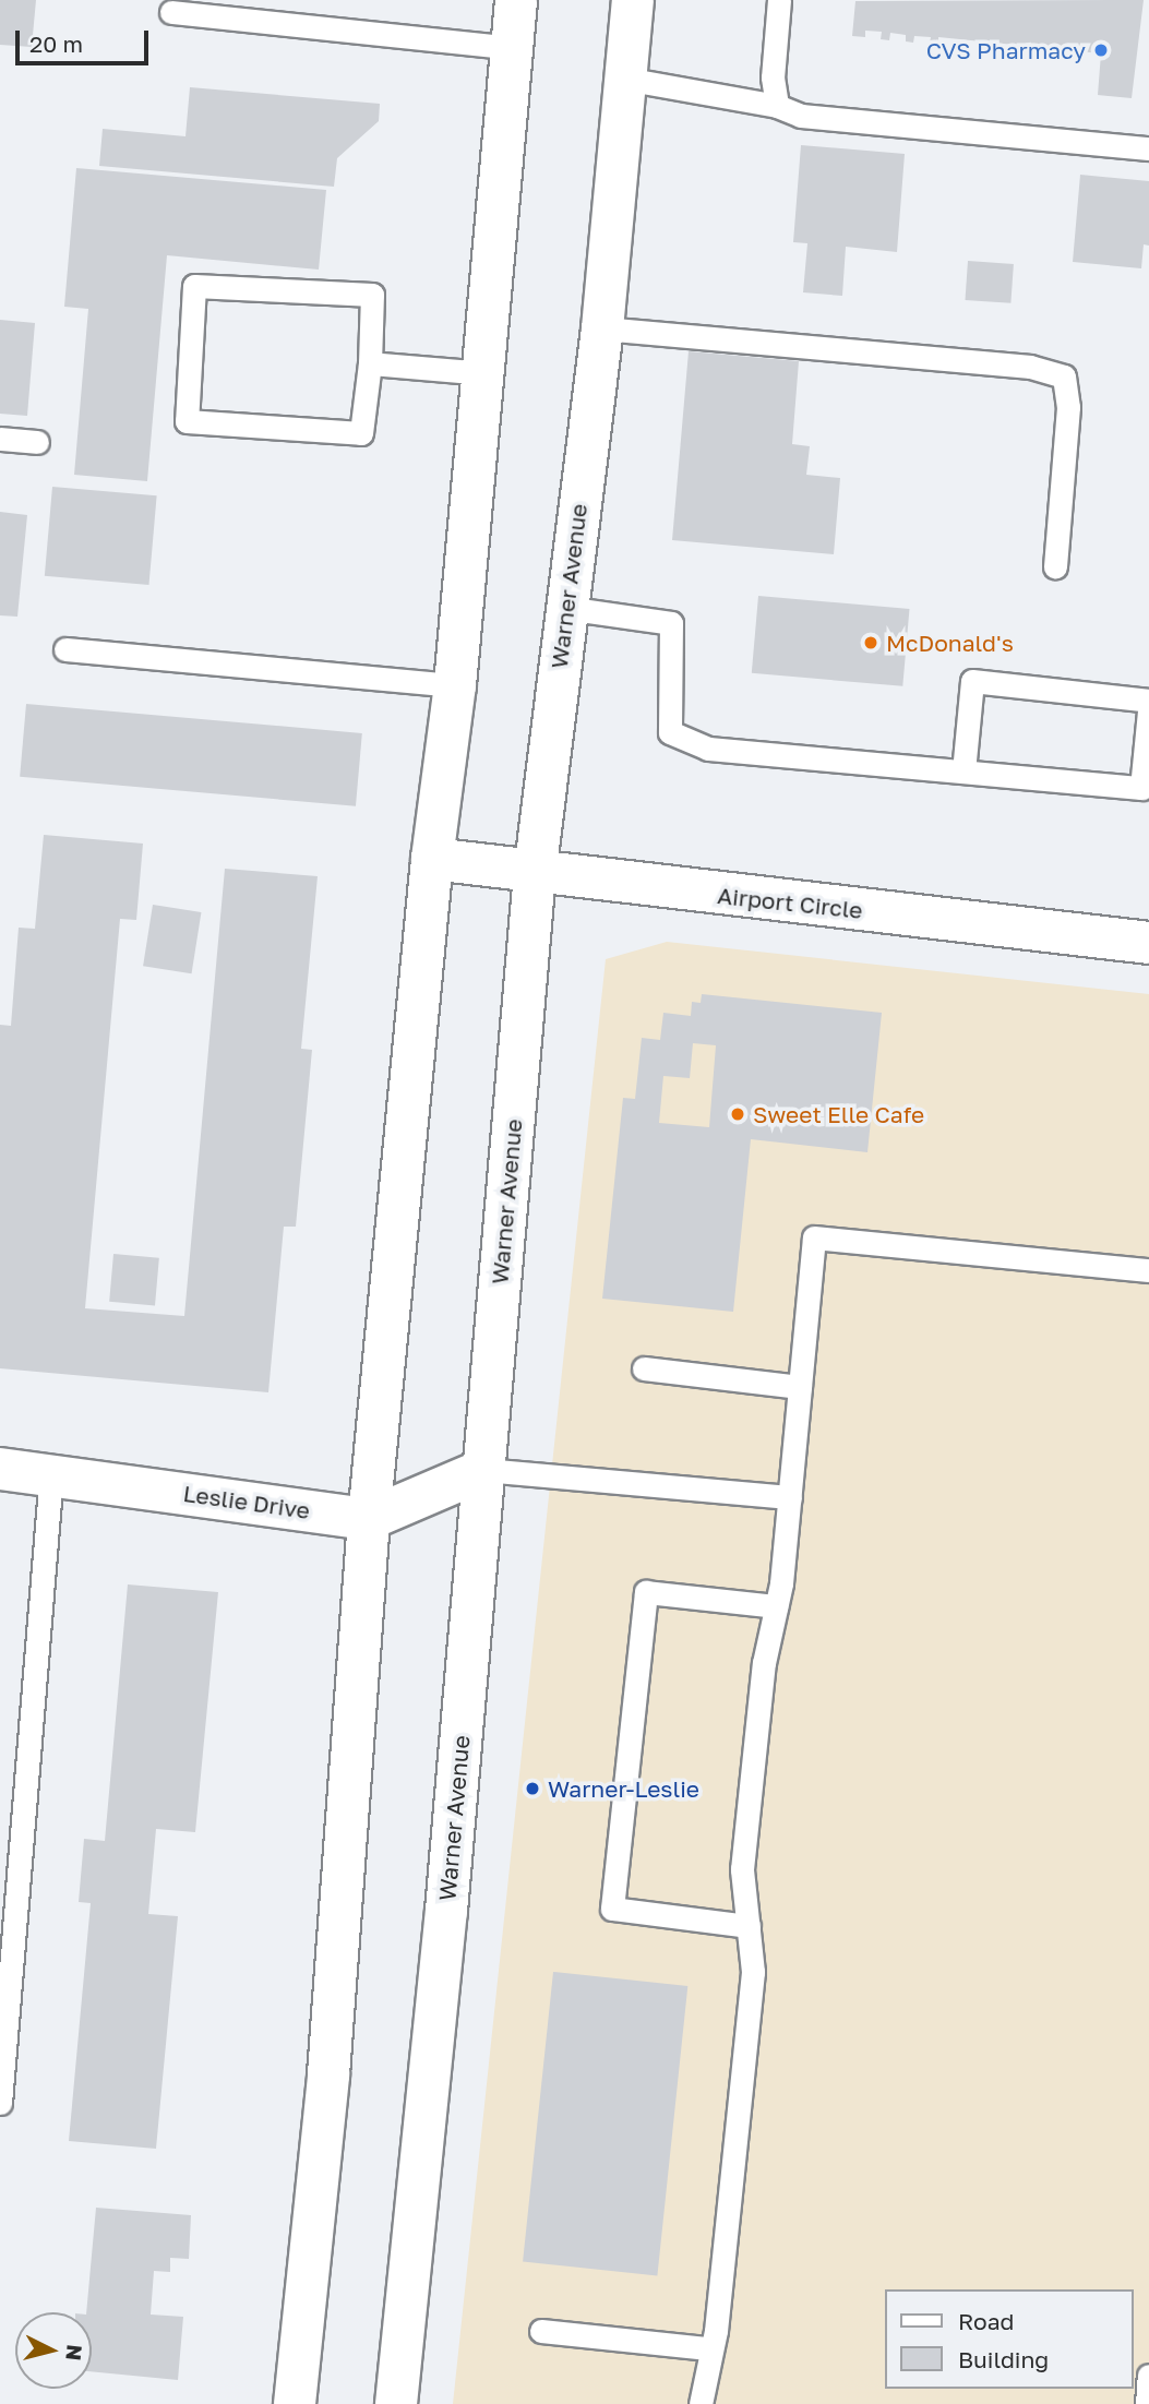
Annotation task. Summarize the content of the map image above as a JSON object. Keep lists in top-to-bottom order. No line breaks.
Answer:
{"streets":{"main road":["Warner Avenue","Airport Circle","Leslie Drive"]},"crossings":[["Warner Avenue","Airport Circle"]],"places":["CVS Pharmacy","McDonald's","Sweet Elle Cafe","Warner-Leslie"],"legend":["Road","Building"],"scale_bar":"20 m","north":"right"}
